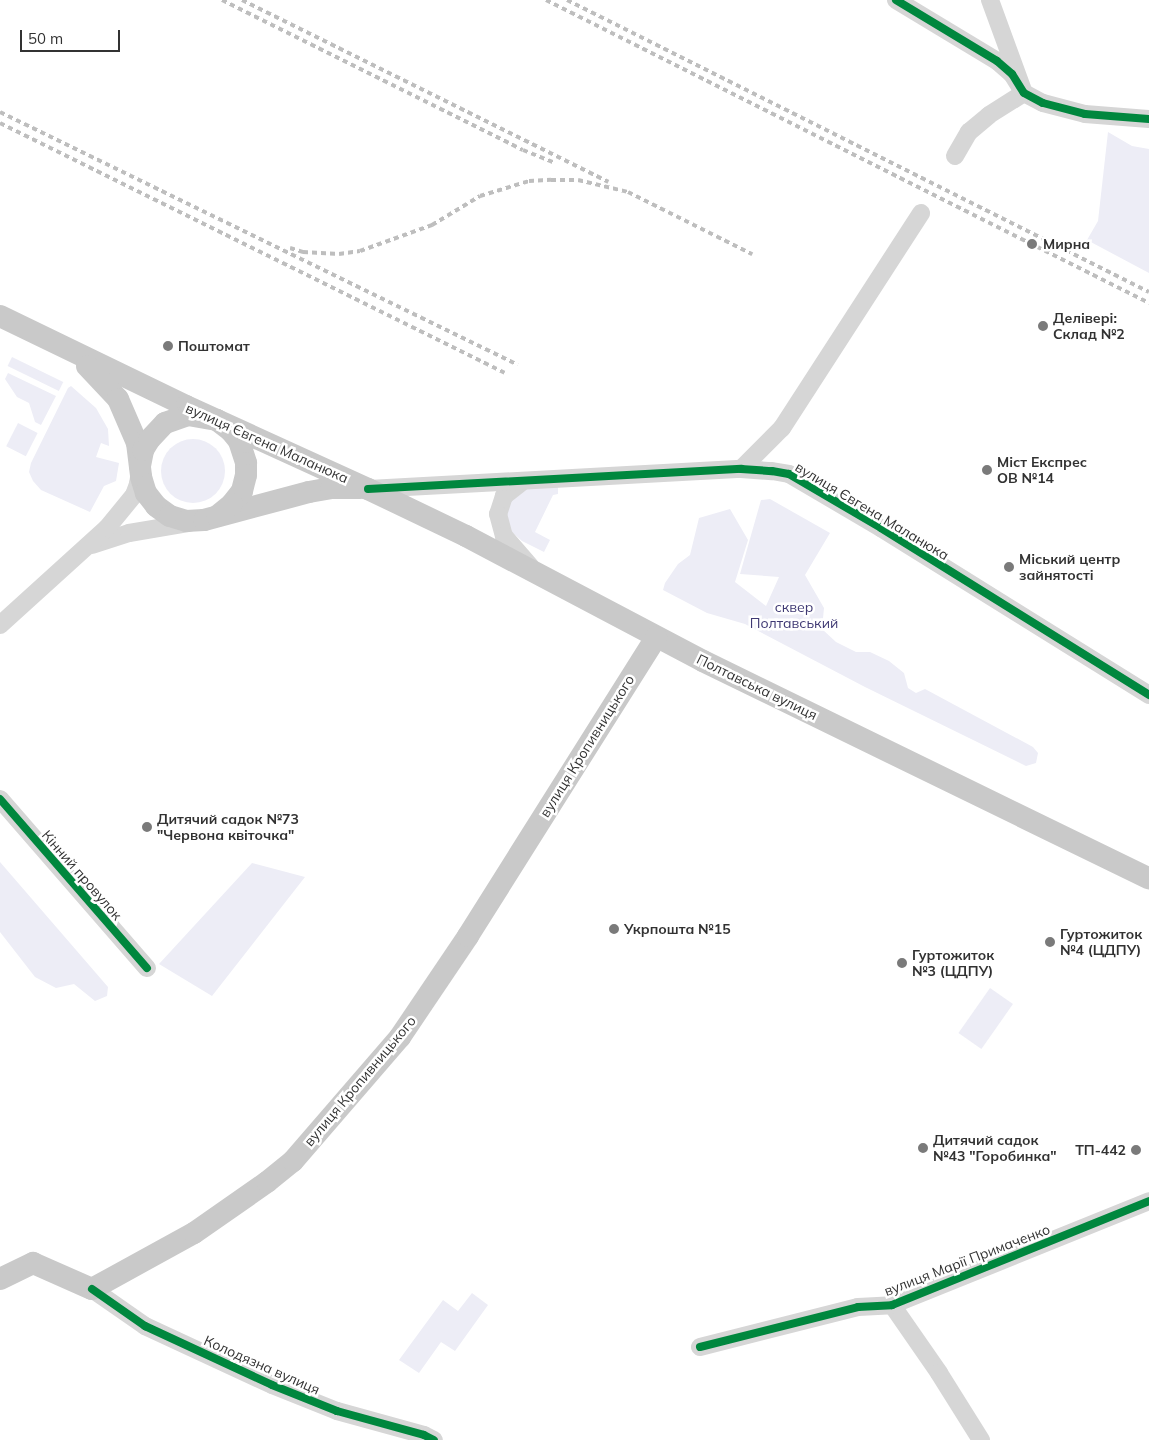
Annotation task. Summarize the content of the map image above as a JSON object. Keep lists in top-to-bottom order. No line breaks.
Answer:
{"streets":{"main road":["вулиця Євгена Маланюка","Полтавська вулиця","вулиця Кропивницького"],"street":["Кінний провулок","вулиця Марії Примаченко","Колодязна вулиця"]},"crossings":[["вулиця Євгена Маланюка","Полтавська вулиця"],["Полтавська вулиця","вулиця Кропивницького"],["вулиця Кропивницького","Колодязна вулиця"]],"parks":["сквер Полтавський"],"places":["Мирна","Делівері: Склад №2","Поштомат","Міст Експрес ОВ №14","Міський центр зайнятості","Дитячий садок №73 \"Червона квіточка\"","Укрпошта №15","Гуртожиток №4 (ЦДПУ)","Гуртожиток №3 (ЦДПУ)","Дитячий садок №43 \"Горобинка\"","ТП-442"],"scale_bar":"50 m"}
